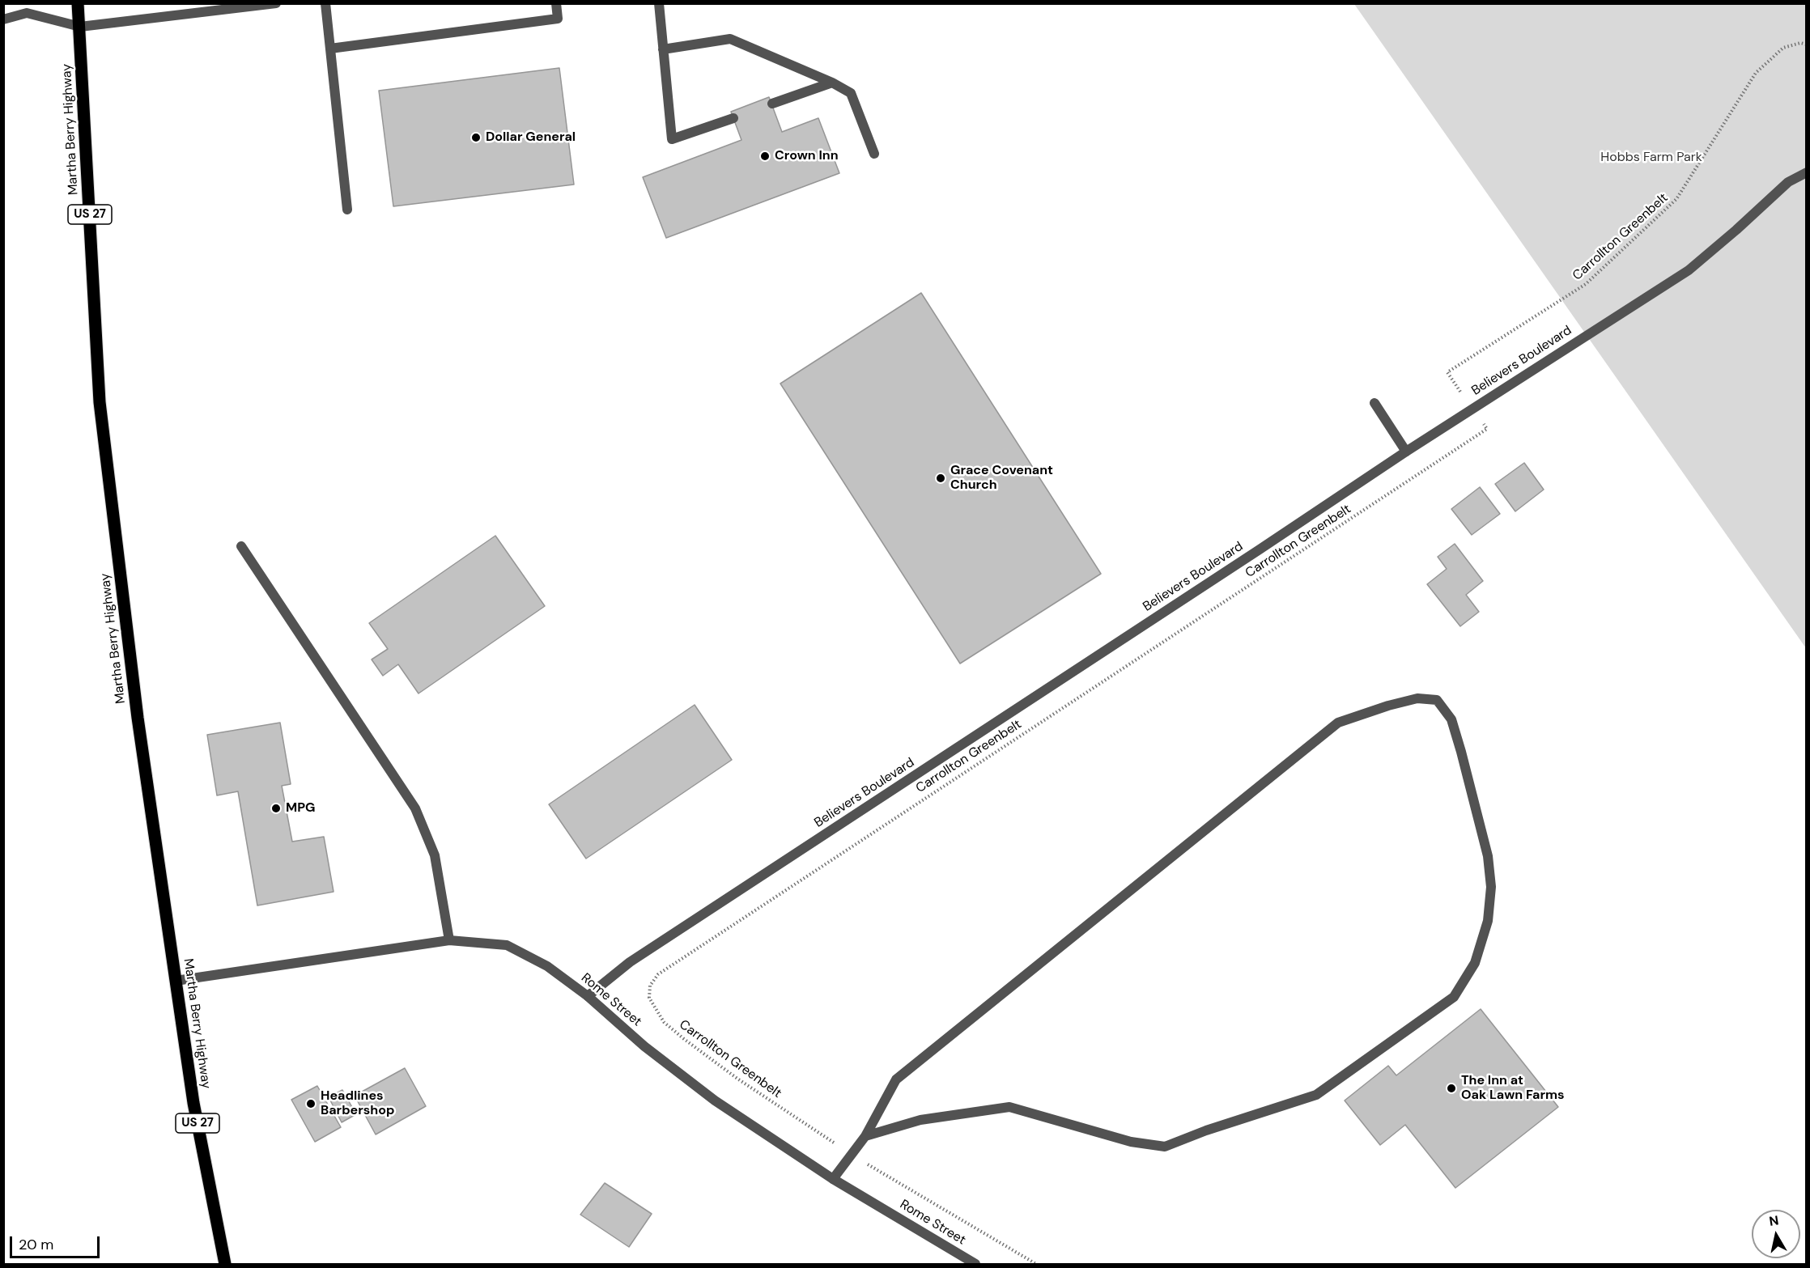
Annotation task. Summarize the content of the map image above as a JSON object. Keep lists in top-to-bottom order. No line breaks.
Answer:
{"streets":{"main road":["Martha Berry Highway","US 27"],"street":["Believers Boulevard","Rome Street"],"path":["Carrollton Greenbelt"]},"crossings":[["Martha Berry Highway","Rome Street"],["Believers Boulevard","Rome Street"]],"parks":["Hobbs Farm Park"],"places":["Dollar General","Crown Inn","Grace Covenant Church","MPG","The Inn at Oak Lawn Farms","Headlines Barbershop"],"scale_bar":"20 m","north":"top"}
